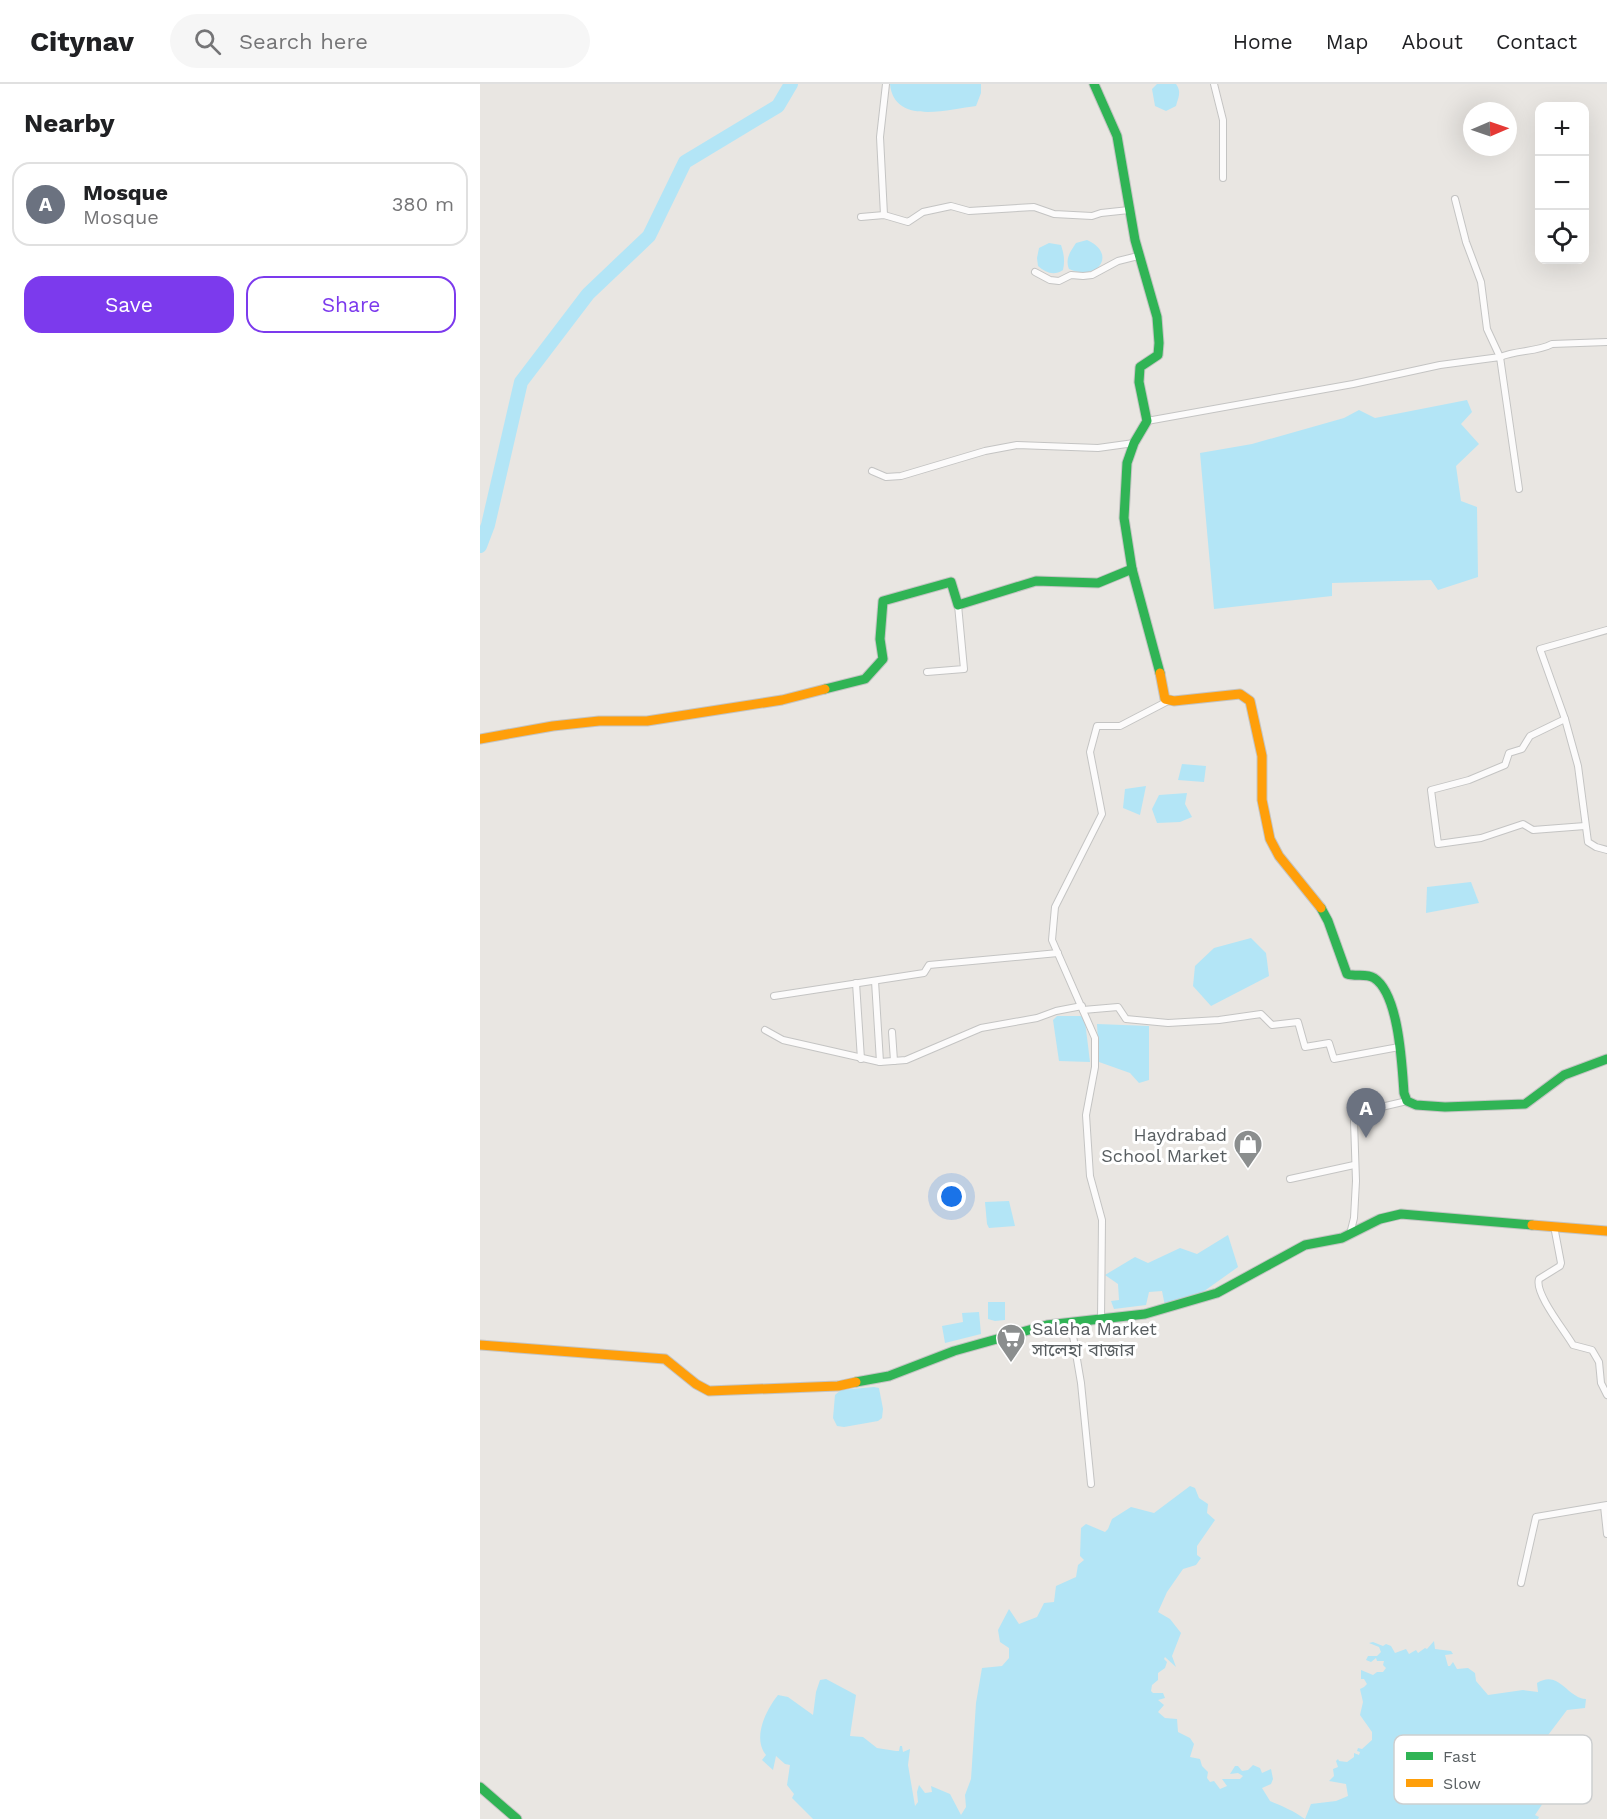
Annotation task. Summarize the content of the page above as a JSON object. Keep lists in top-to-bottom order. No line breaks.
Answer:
{"places":{"shop":["Haydrabad School Market"],"supermarket":["Saleha Market সালেহা বাজার"]},"legend":["Fast","Slow"],"north":"right","page":{"header":"Citynav","search":"Search here","nav":["Home","Map","About","Contact"],"heading":"Nearby","map_buttons":["+","−"],"list":[{"mark":"A","name":"Mosque","note":"Mosque","value":"380 m"}],"buttons":["Save","Share"],"pins":"A"}}
